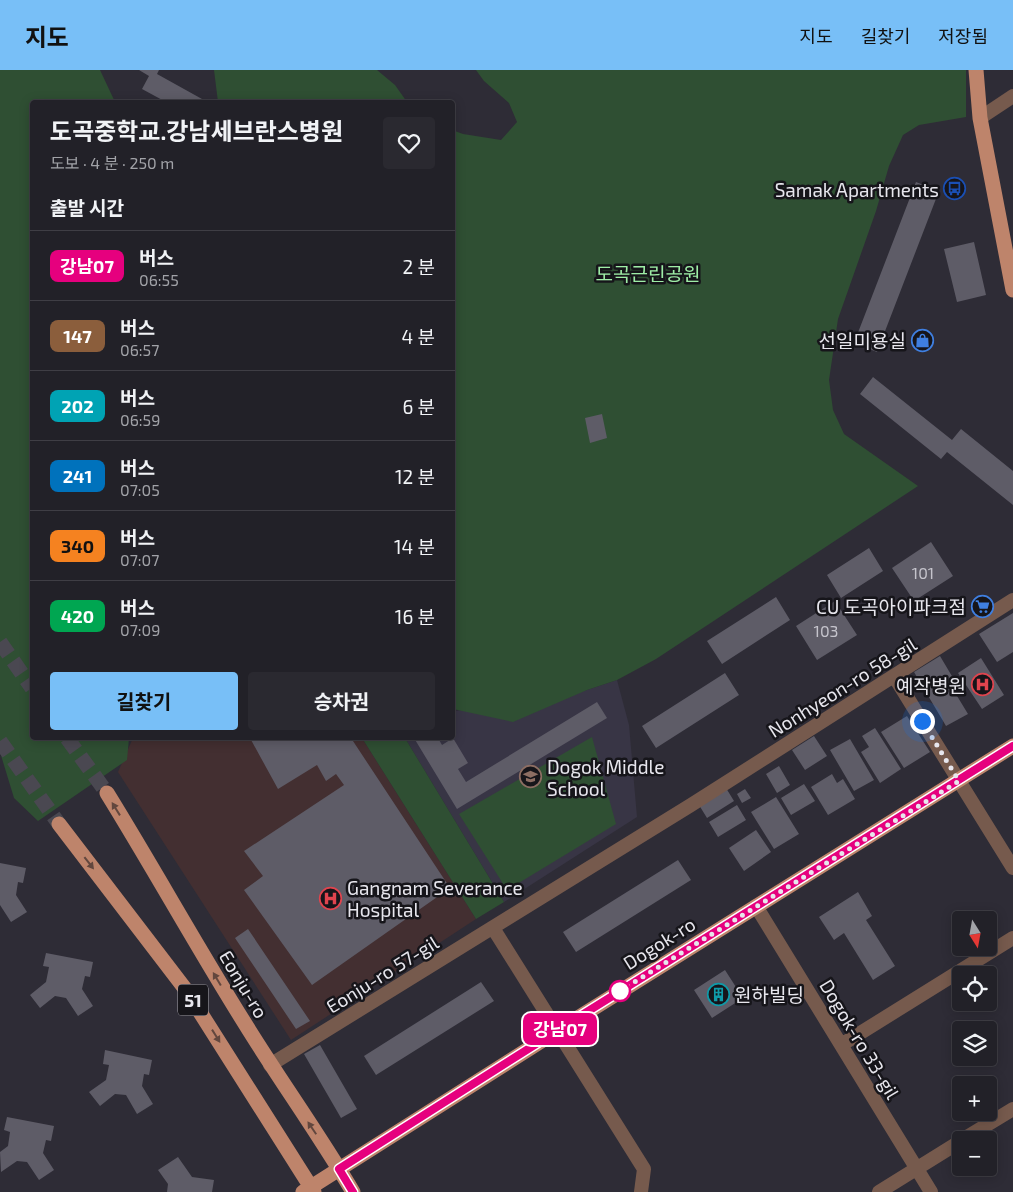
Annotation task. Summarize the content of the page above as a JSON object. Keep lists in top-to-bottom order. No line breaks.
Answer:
{"streets":{"main road":["Dogok-ro","Eonju-ro","51"],"street":["Nonhyeon-ro 58-gil","Eonju-ro 57-gil","Dogok-ro 33-gil"]},"crossings":[["Nonhyeon-ro 58-gil","Eonju-ro 57-gil"],["Dogok-ro","Eonju-ro"],["Dogok-ro","51"],["Dogok-ro","Dogok-ro 33-gil"],["Eonju-ro 57-gil","Eonju-ro"]],"parks":["도곡근린공원"],"places":{"bus stop":["Samak Apartments"],"shop":["선일미용실"],"supermarket":["CU 도곡아이파크점"],"hospital":["예작병원","Gangnam Severance Hospital"],"school or university":["Dogok Middle School"],"building":["원하빌딩"]},"lines":["bus line 강남07"],"house_numbers":["101","103"],"north":"bottom","page":{"header":"지도","nav":["지도","길찾기","저장됨"],"on_map":"강남07","heading":[["도곡중학교.강남세브란스병원","도보 · 4 분 · 250 m"],"출발 시간"],"list":[{"mark":"강남07","name":"버스","note":"06:55","value":"2 분"},{"mark":"147","name":"버스","note":"06:57","value":"4 분"},{"mark":"202","name":"버스","note":"06:59","value":"6 분"},{"mark":"241","name":"버스","note":"07:05","value":"12 분"},{"mark":"340","name":"버스","note":"07:07","value":"14 분"},{"mark":"420","name":"버스","note":"07:09","value":"16 분"}],"buttons":["길찾기","승차권"],"map_buttons":["+","−"]}}
